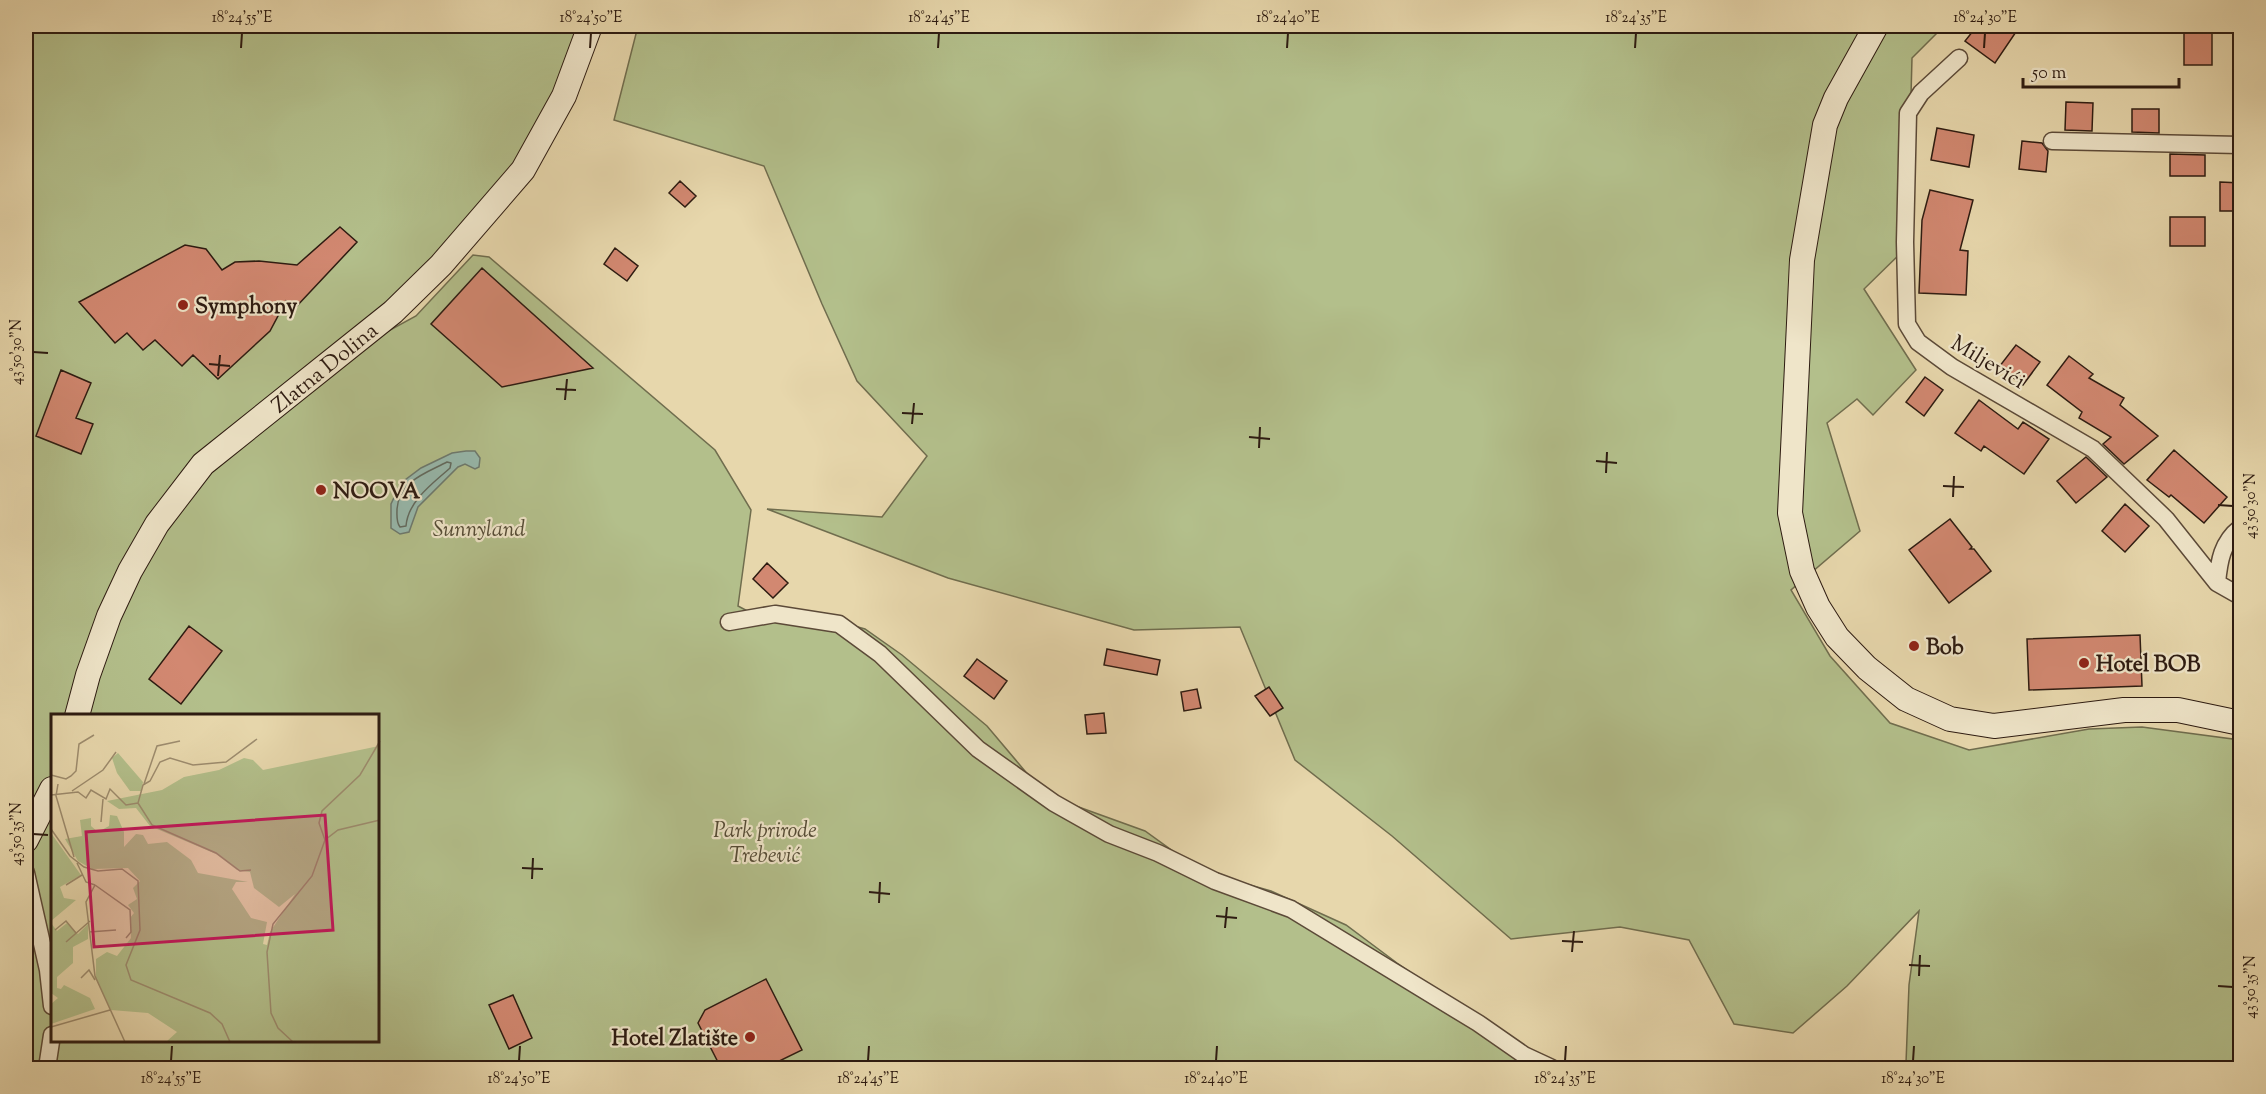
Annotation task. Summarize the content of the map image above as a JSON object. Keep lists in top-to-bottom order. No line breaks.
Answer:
{"streets":{"main road":["Zlatna Dolina"],"street":["Miljevići"]},"parks":["Sunnyland","Park prirode Trebević"],"places":["Symphony","NOOVA","Bob","Hotel BOB","Hotel Zlatište"],"scale_bar":"50 m","coordinates":["18°24'55\"E","18°24'50\"E","18°24'45\"E","18°24'40\"E","18°24'35\"E","18°24'30\"E","43°50'30\"N","43°50'35\"N"]}
